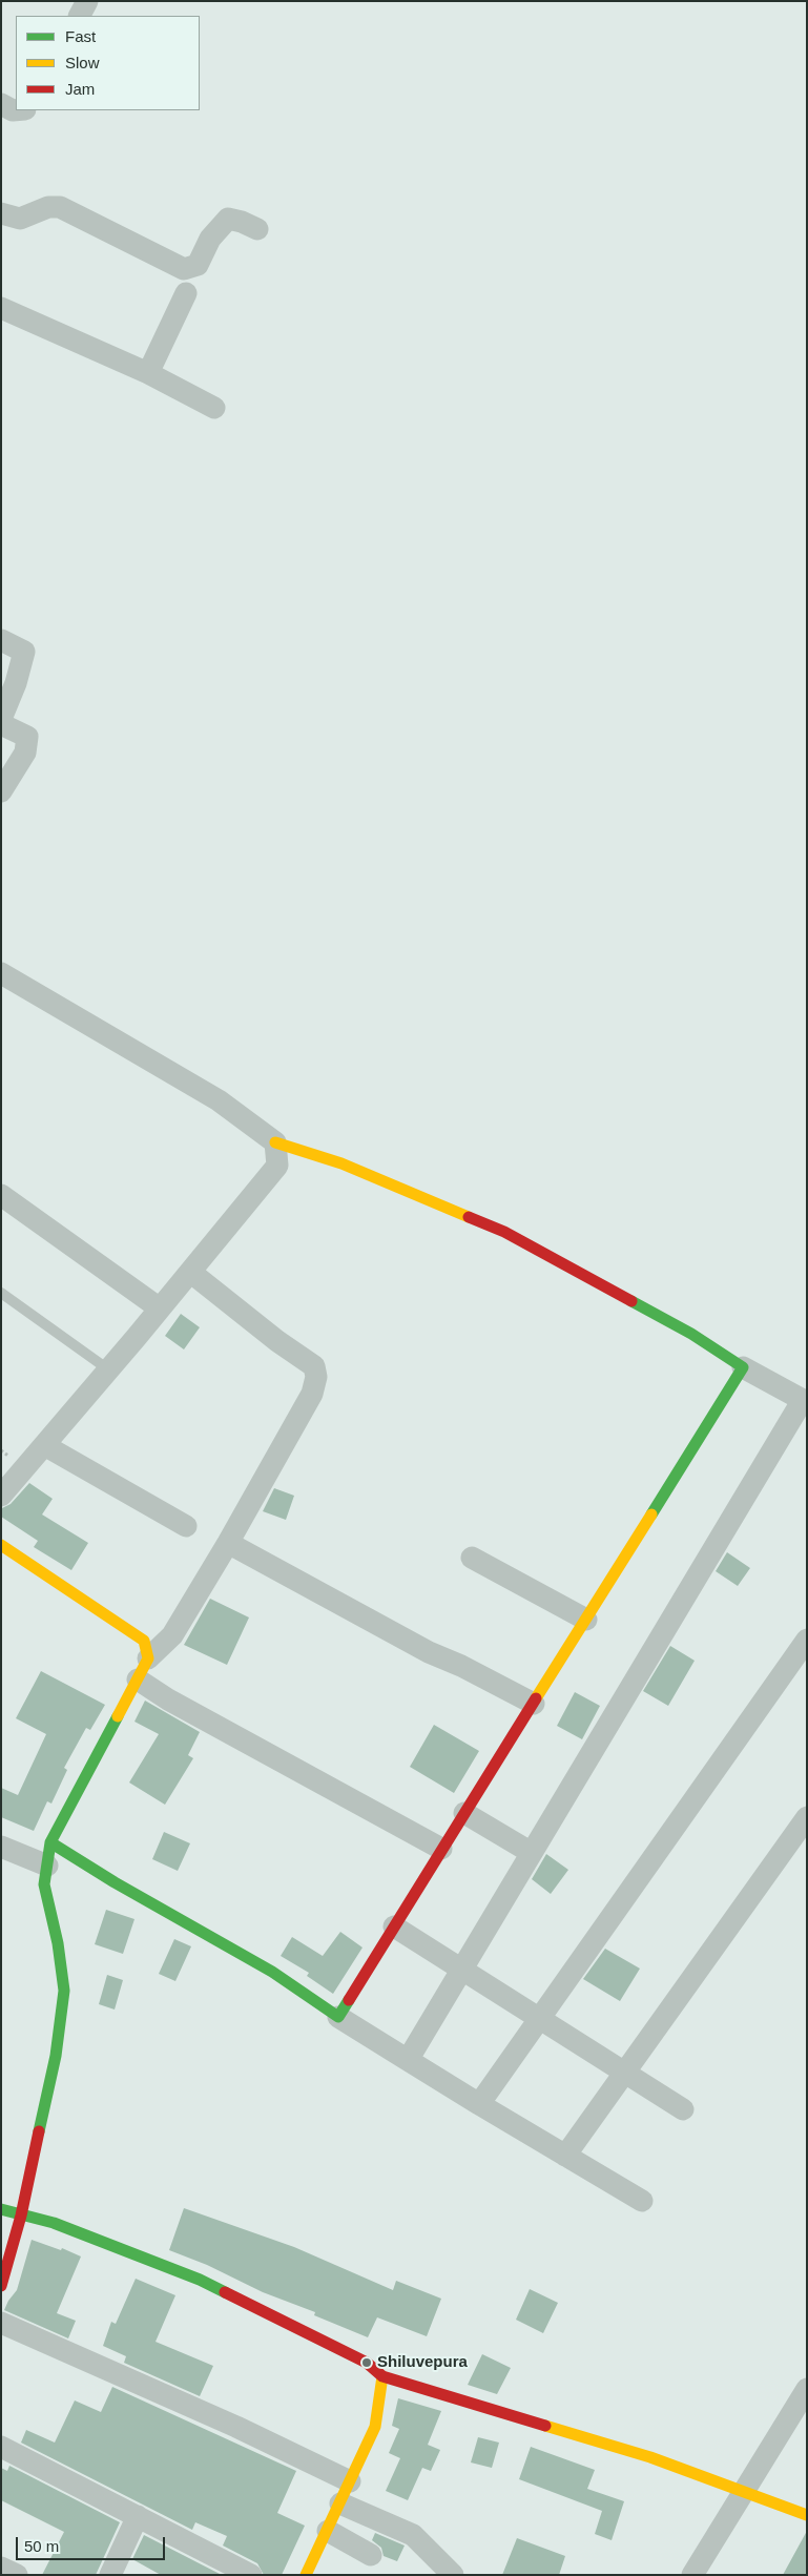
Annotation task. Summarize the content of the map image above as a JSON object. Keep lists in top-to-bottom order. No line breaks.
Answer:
{"places":["Shiluvepura"],"legend":["Fast","Slow","Jam"],"scale_bar":"50 m"}
